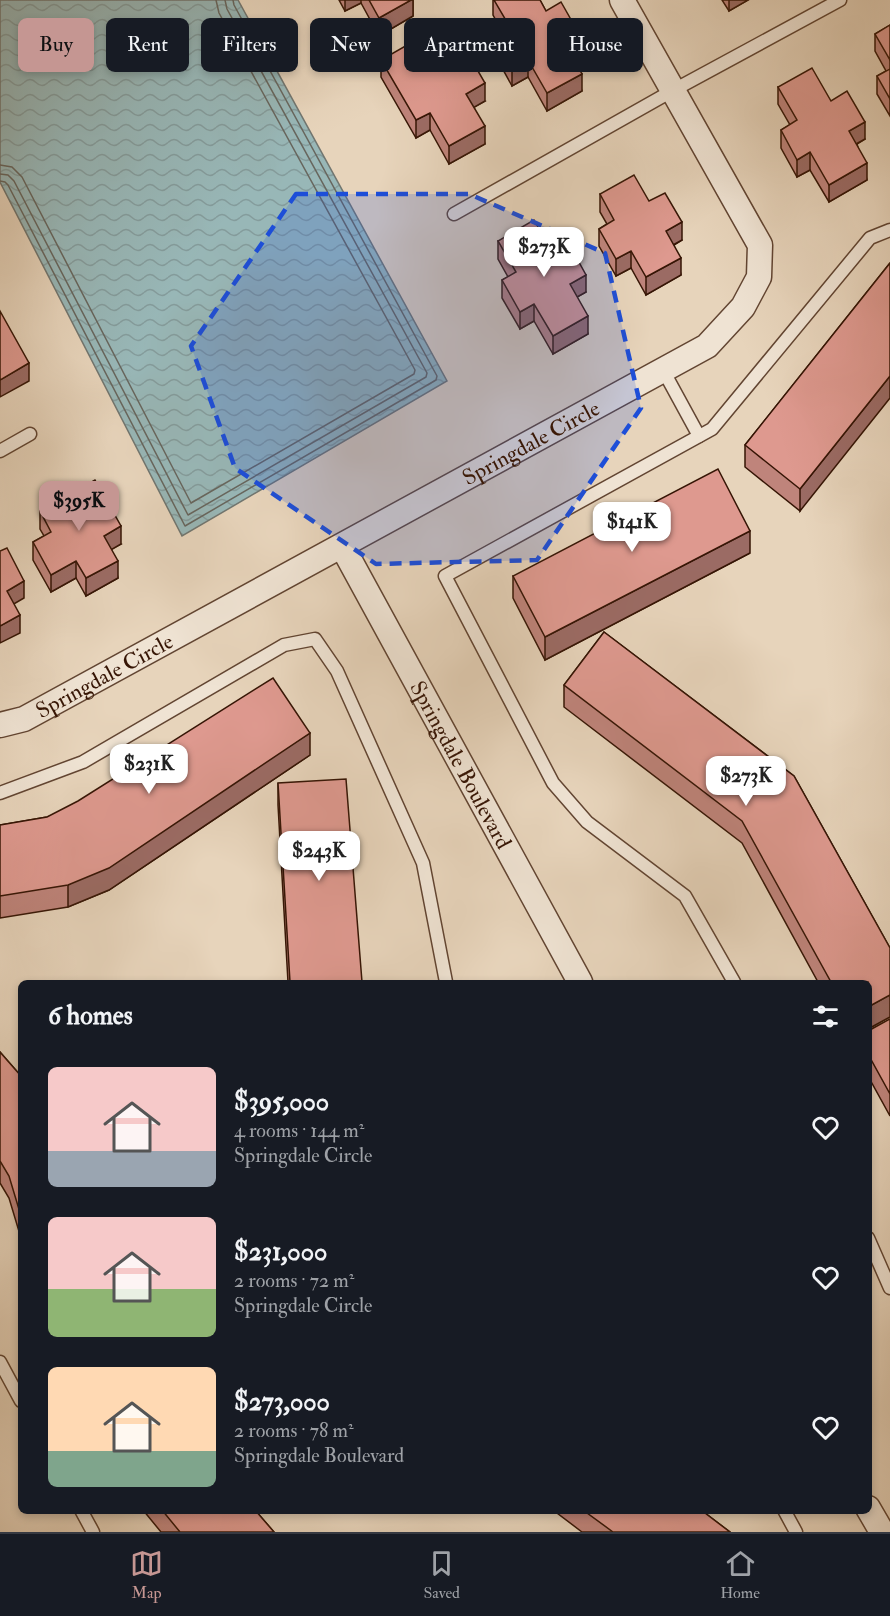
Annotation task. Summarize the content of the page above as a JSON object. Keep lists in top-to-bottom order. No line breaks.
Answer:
{"streets":{"street":["Springdale Circle","Springdale Boulevard"]},"crossings":[["Springdale Circle","Springdale Boulevard"]],"page":{"chip":["Buy","Rent","Filters","New","Apartment","House"],"price":["$273K","$395K","$141K","$231K","$273K","$243K"],"heading":"6 homes","list":[{"name":"$395,000","note":"4 rooms · 144 m² · Springdale Circle"},{"name":"$231,000","note":"2 rooms · 72 m² · Springdale Circle"},{"name":"$273,000","note":"2 rooms · 78 m² · Springdale Boulevard"}],"tabs":["Map","Saved","Home"]}}
